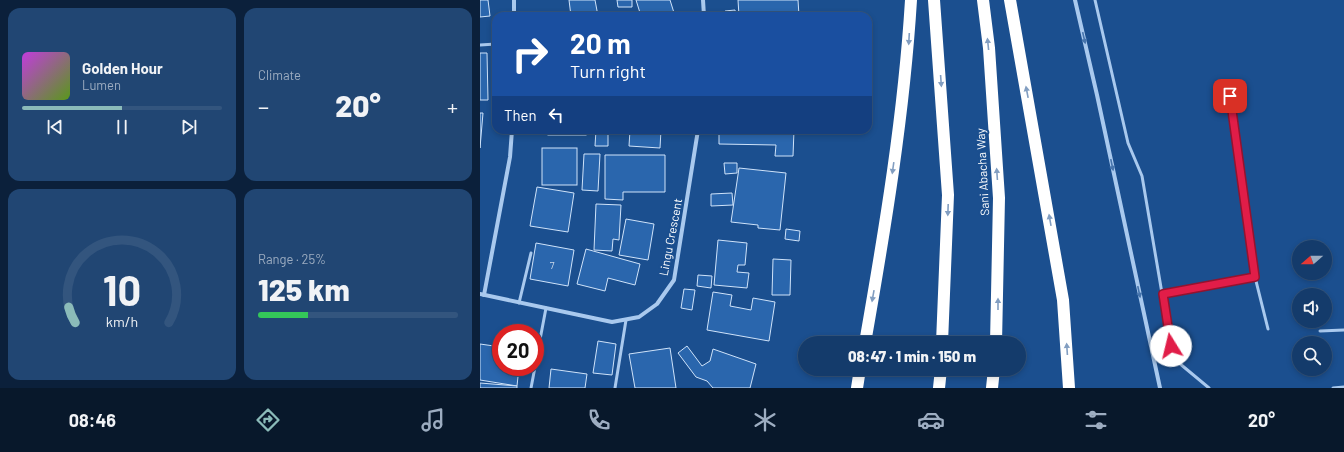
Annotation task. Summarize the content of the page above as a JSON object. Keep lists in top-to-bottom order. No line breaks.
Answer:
{"streets":{"highway":["Sani Abacha Way"],"street":["Lingu Crescent"]},"house_numbers":["7"],"north":"left","page":{"tile":["Climate",["Range · 25%","125 km"]],"turn":["20 m","Turn right"],"song":["Golden Hour","Lumen"],"heat":["−","20°","+"],"then":"Then","limit":"20","trip":"08:47 · 1 min · 150 m","tabs":["08:46","20°"],"gauge":["10","km/h"]}}
